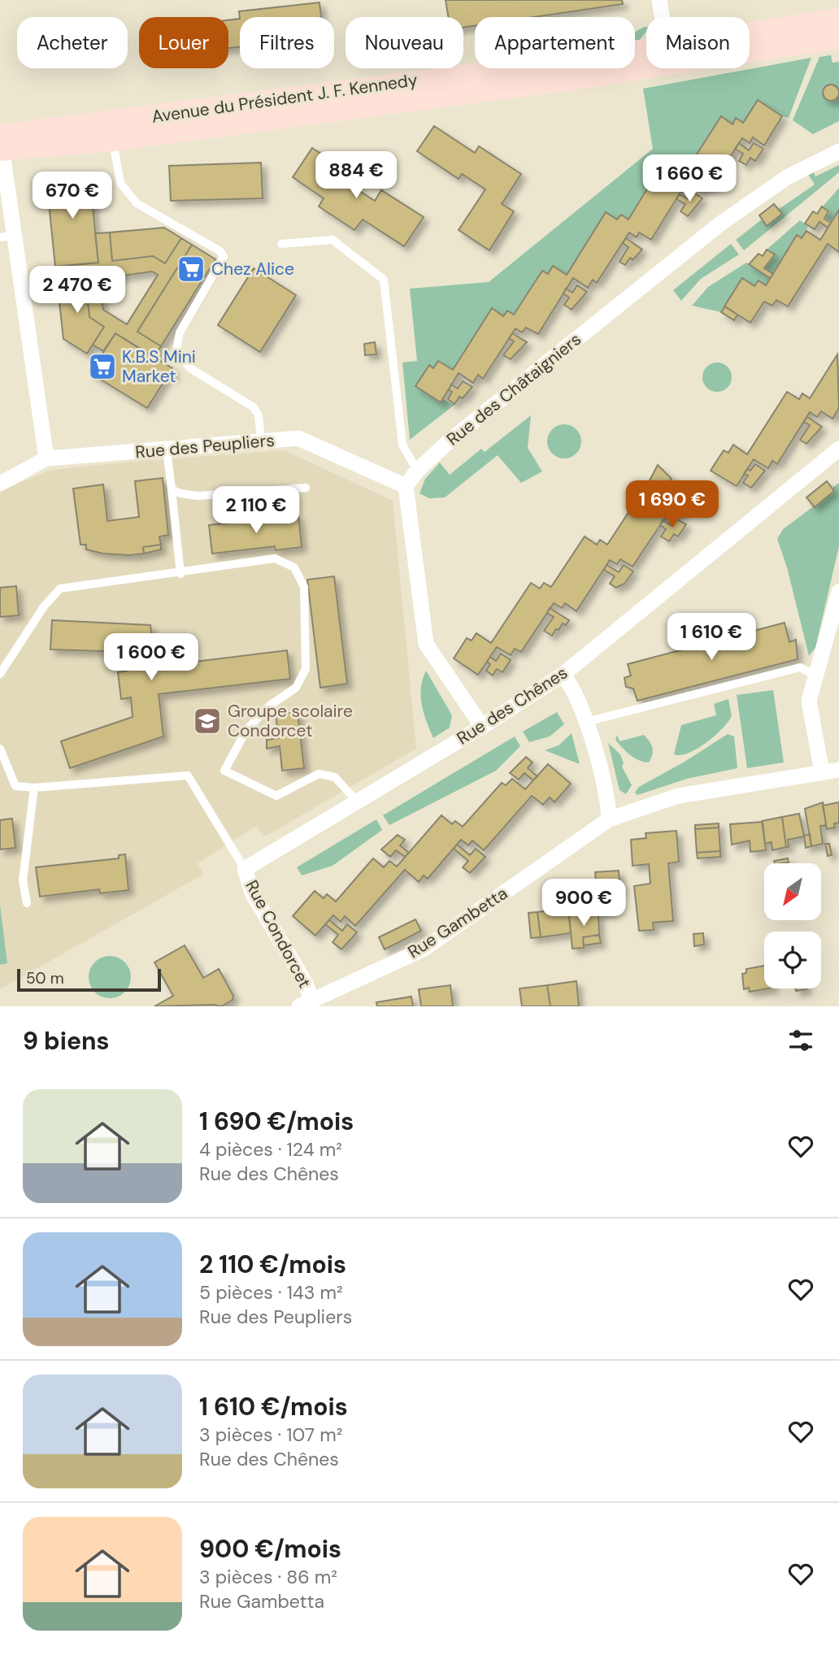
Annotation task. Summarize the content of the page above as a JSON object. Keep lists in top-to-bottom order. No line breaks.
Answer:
{"streets":{"main road":["Avenue du Président J. F. Kennedy"],"street":["Rue des Châtaigniers","Rue des Peupliers","Rue des Chênes","Rue Gambetta","Rue Condorcet"]},"crossings":[["Rue des Châtaigniers","Rue des Peupliers"],["Rue des Chênes","Rue Condorcet"],["Rue Gambetta","Rue Condorcet"]],"places":{"supermarket":["Chez Alice","K.B.S Mini Market"],"school or university":["Groupe scolaire Condorcet"]},"scale_bar":"50 m","north":"bottom left","page":{"chip":["Acheter","Louer","Filtres","Nouveau","Appartement","Maison"],"price":["884 €","1 660 €","670 €","2 470 €","1 690 €","2 110 €","1 610 €","1 600 €","900 €"],"scale":"50 m","heading":"9 biens","list":[{"name":"1 690 €/mois","note":"4 pièces · 124 m² · Rue des Chênes"},{"name":"2 110 €/mois","note":"5 pièces · 143 m² · Rue des Peupliers"},{"name":"1 610 €/mois","note":"3 pièces · 107 m² · Rue des Chênes"},{"name":"900 €/mois","note":"3 pièces · 86 m² · Rue Gambetta"}]}}
